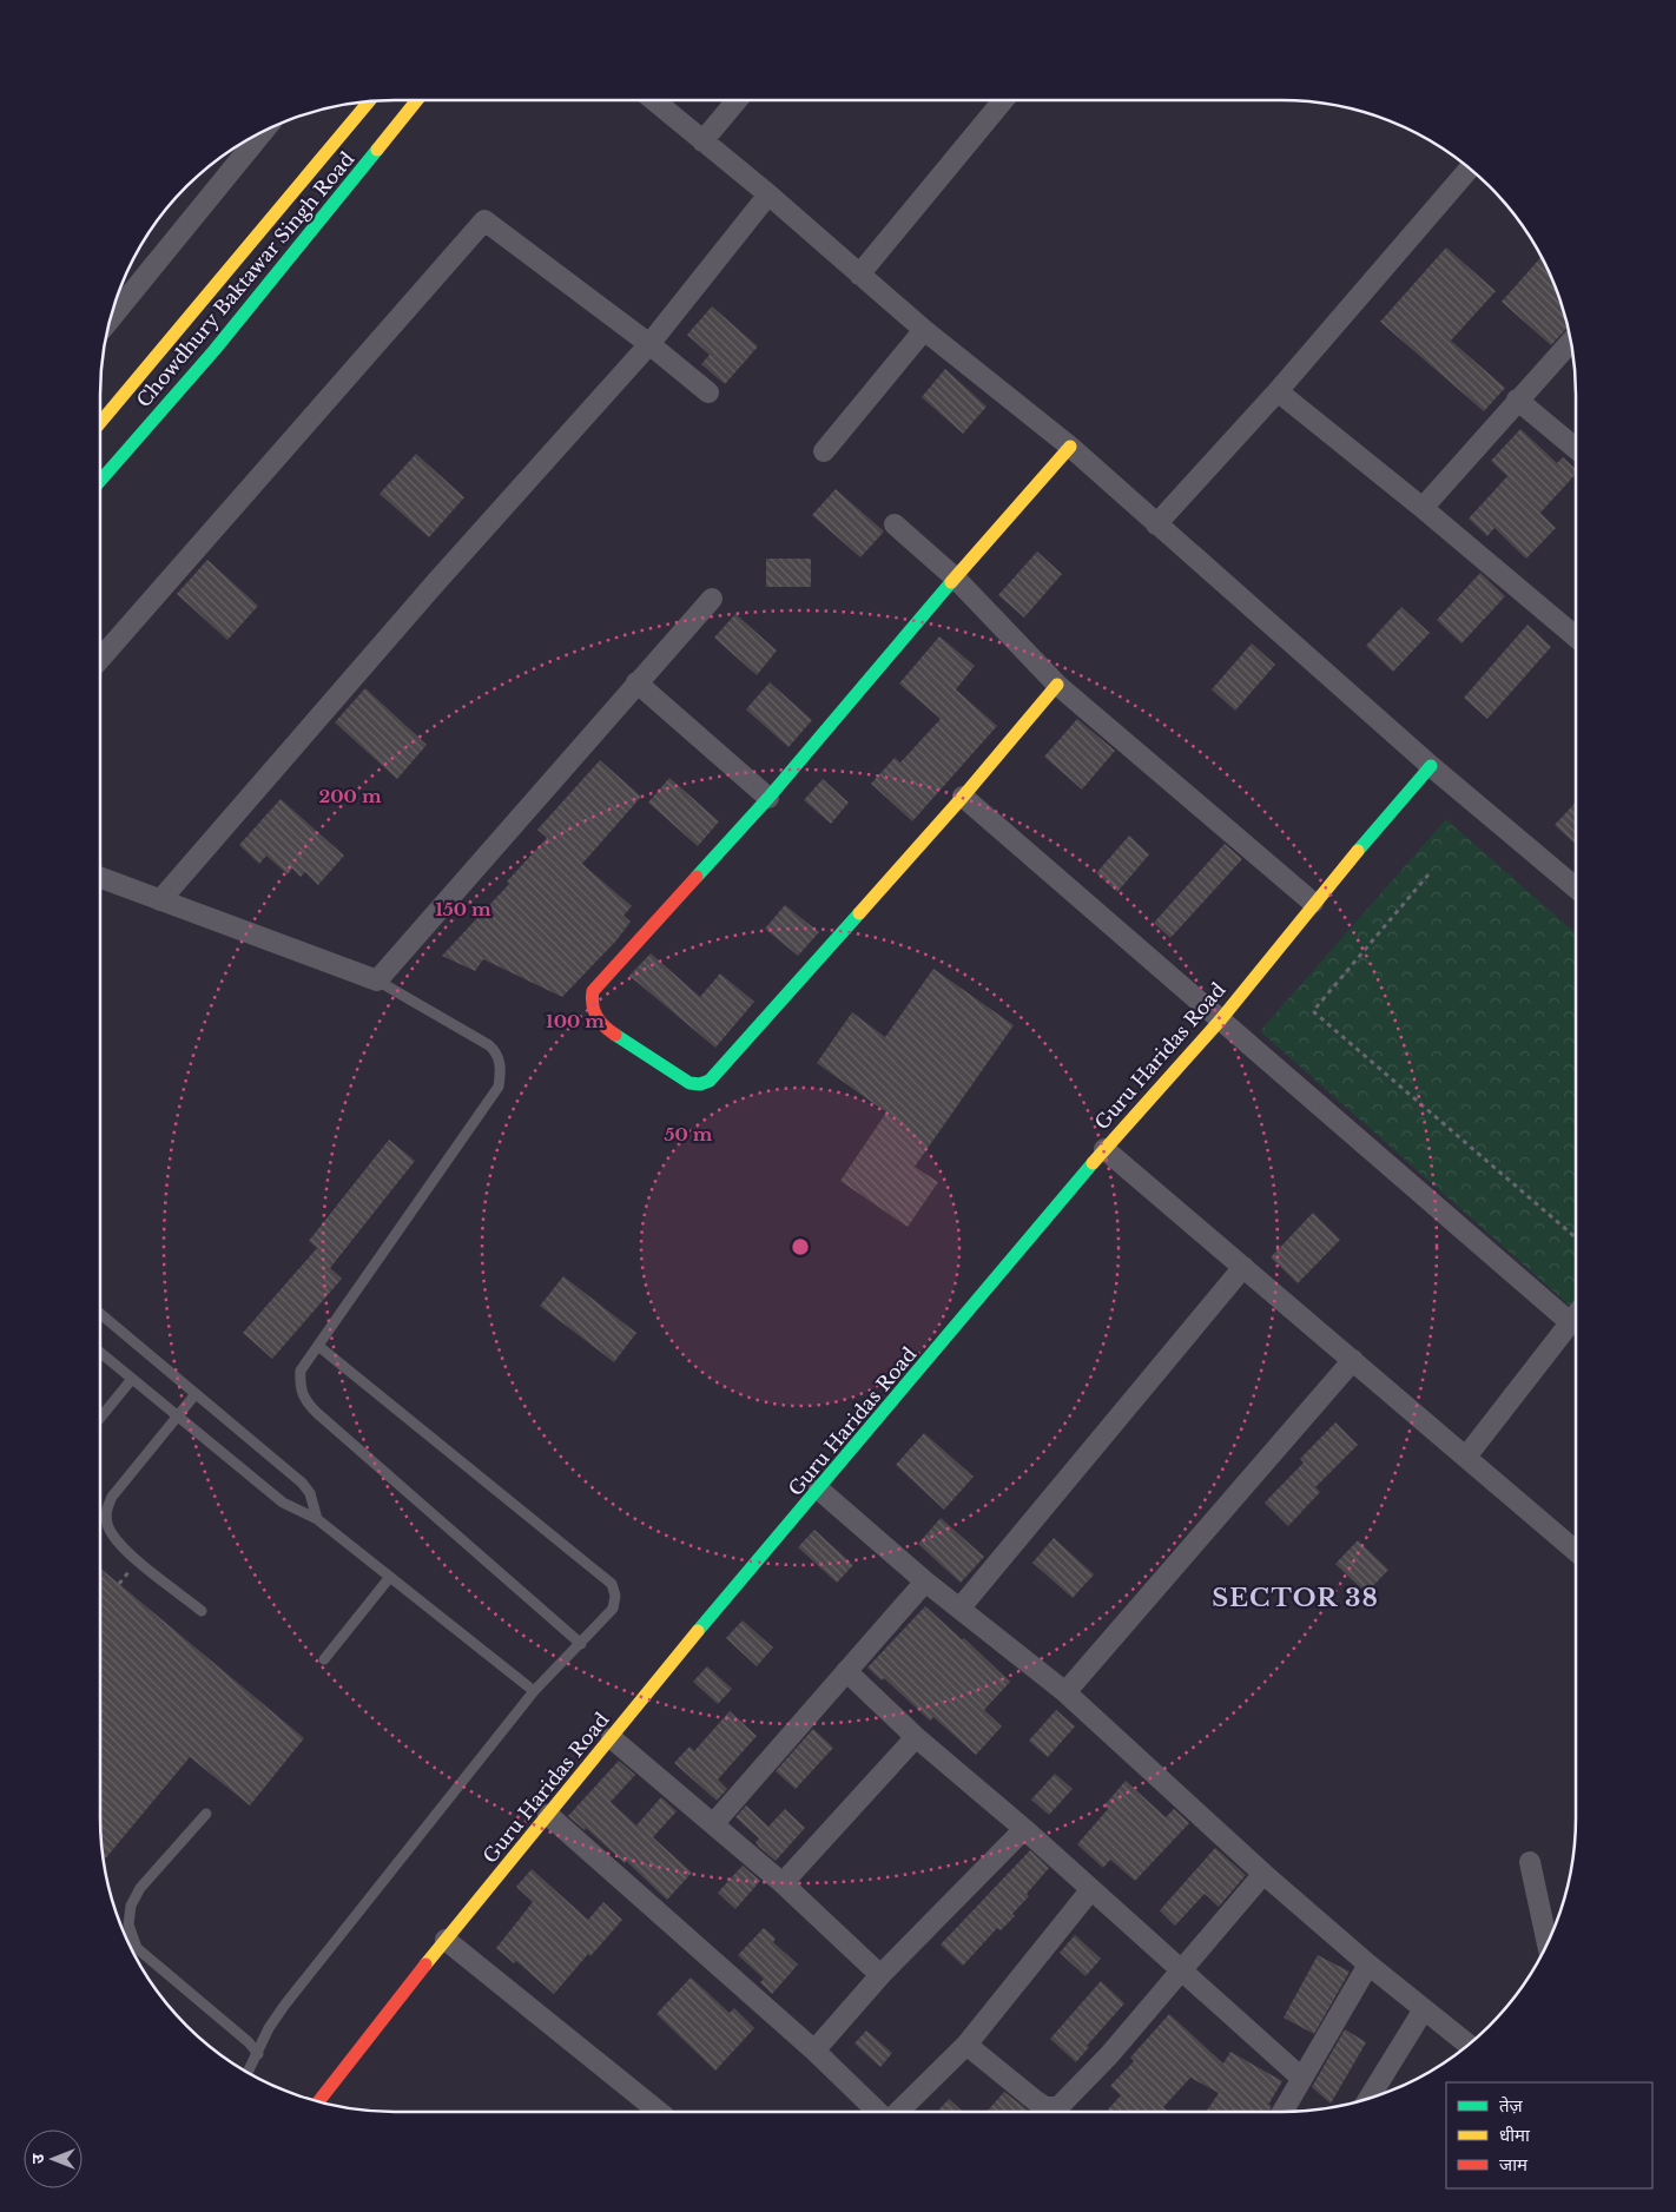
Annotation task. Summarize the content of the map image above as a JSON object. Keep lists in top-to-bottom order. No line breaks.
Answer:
{"streets":{"street":["Chowdhury Baktawar Singh Road","Guru Haridas Road"]},"districts":["SECTOR 38"],"legend":["तेज़","धीमा","जाम"],"north":"left","rings":["200 m","150 m","100 m","50 m"]}
